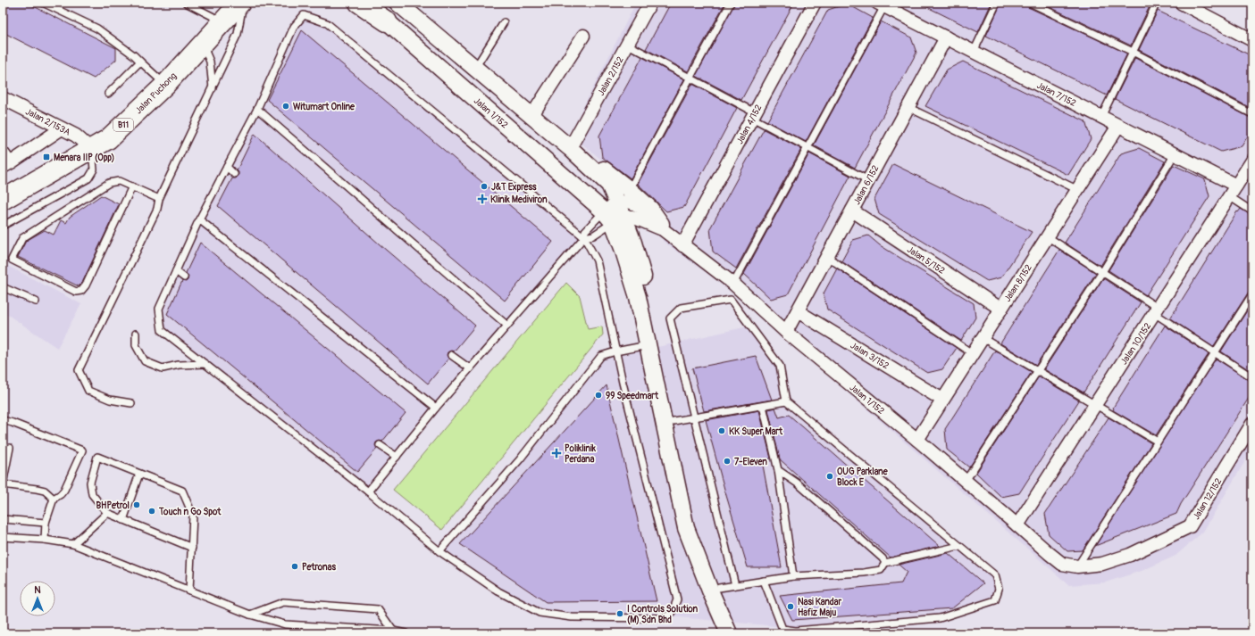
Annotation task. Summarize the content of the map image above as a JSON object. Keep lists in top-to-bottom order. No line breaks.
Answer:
{"streets":{"main road":["Jalan Puchong","B11"],"street":["Jalan 2/152","Jalan 7/152","Jalan 1/152","Jalan 2/153A","Jalan 4/152","Jalan 6/152","Jalan 5/152","Jalan 8/152","Jalan 10/152","Jalan 3/152","Jalan 12/152"]},"crossings":[["Jalan Puchong","Jalan 2/153A"],["Jalan 7/152","Jalan 6/152"],["Jalan 7/152","Jalan 8/152"],["Jalan 7/152","Jalan 10/152"],["Jalan 1/152","Jalan 4/152"],["Jalan 1/152","Jalan 6/152"],["Jalan 1/152","Jalan 8/152"],["Jalan 1/152","Jalan 10/152"],["Jalan 1/152","Jalan 12/152"],["Jalan 6/152","Jalan 5/152"],["Jalan 6/152","Jalan 3/152"],["Jalan 5/152","Jalan 8/152"],["Jalan 8/152","Jalan 3/152"]],"places":{"other":["Witumart Online","J&T Express","99 Speedmart","KK Super Mart","7-Eleven","OUG Parklane Block E","BHPetrol","Touch n Go Spot","Petronas","Nasi Kandar Hafiz Maju","I Controls Solution (M) Sdn Bhd"],"transit":["Menara IIP (Opp)"],"health":["Klinik Mediviron","Poliklinik Perdana"]},"north":"top"}
